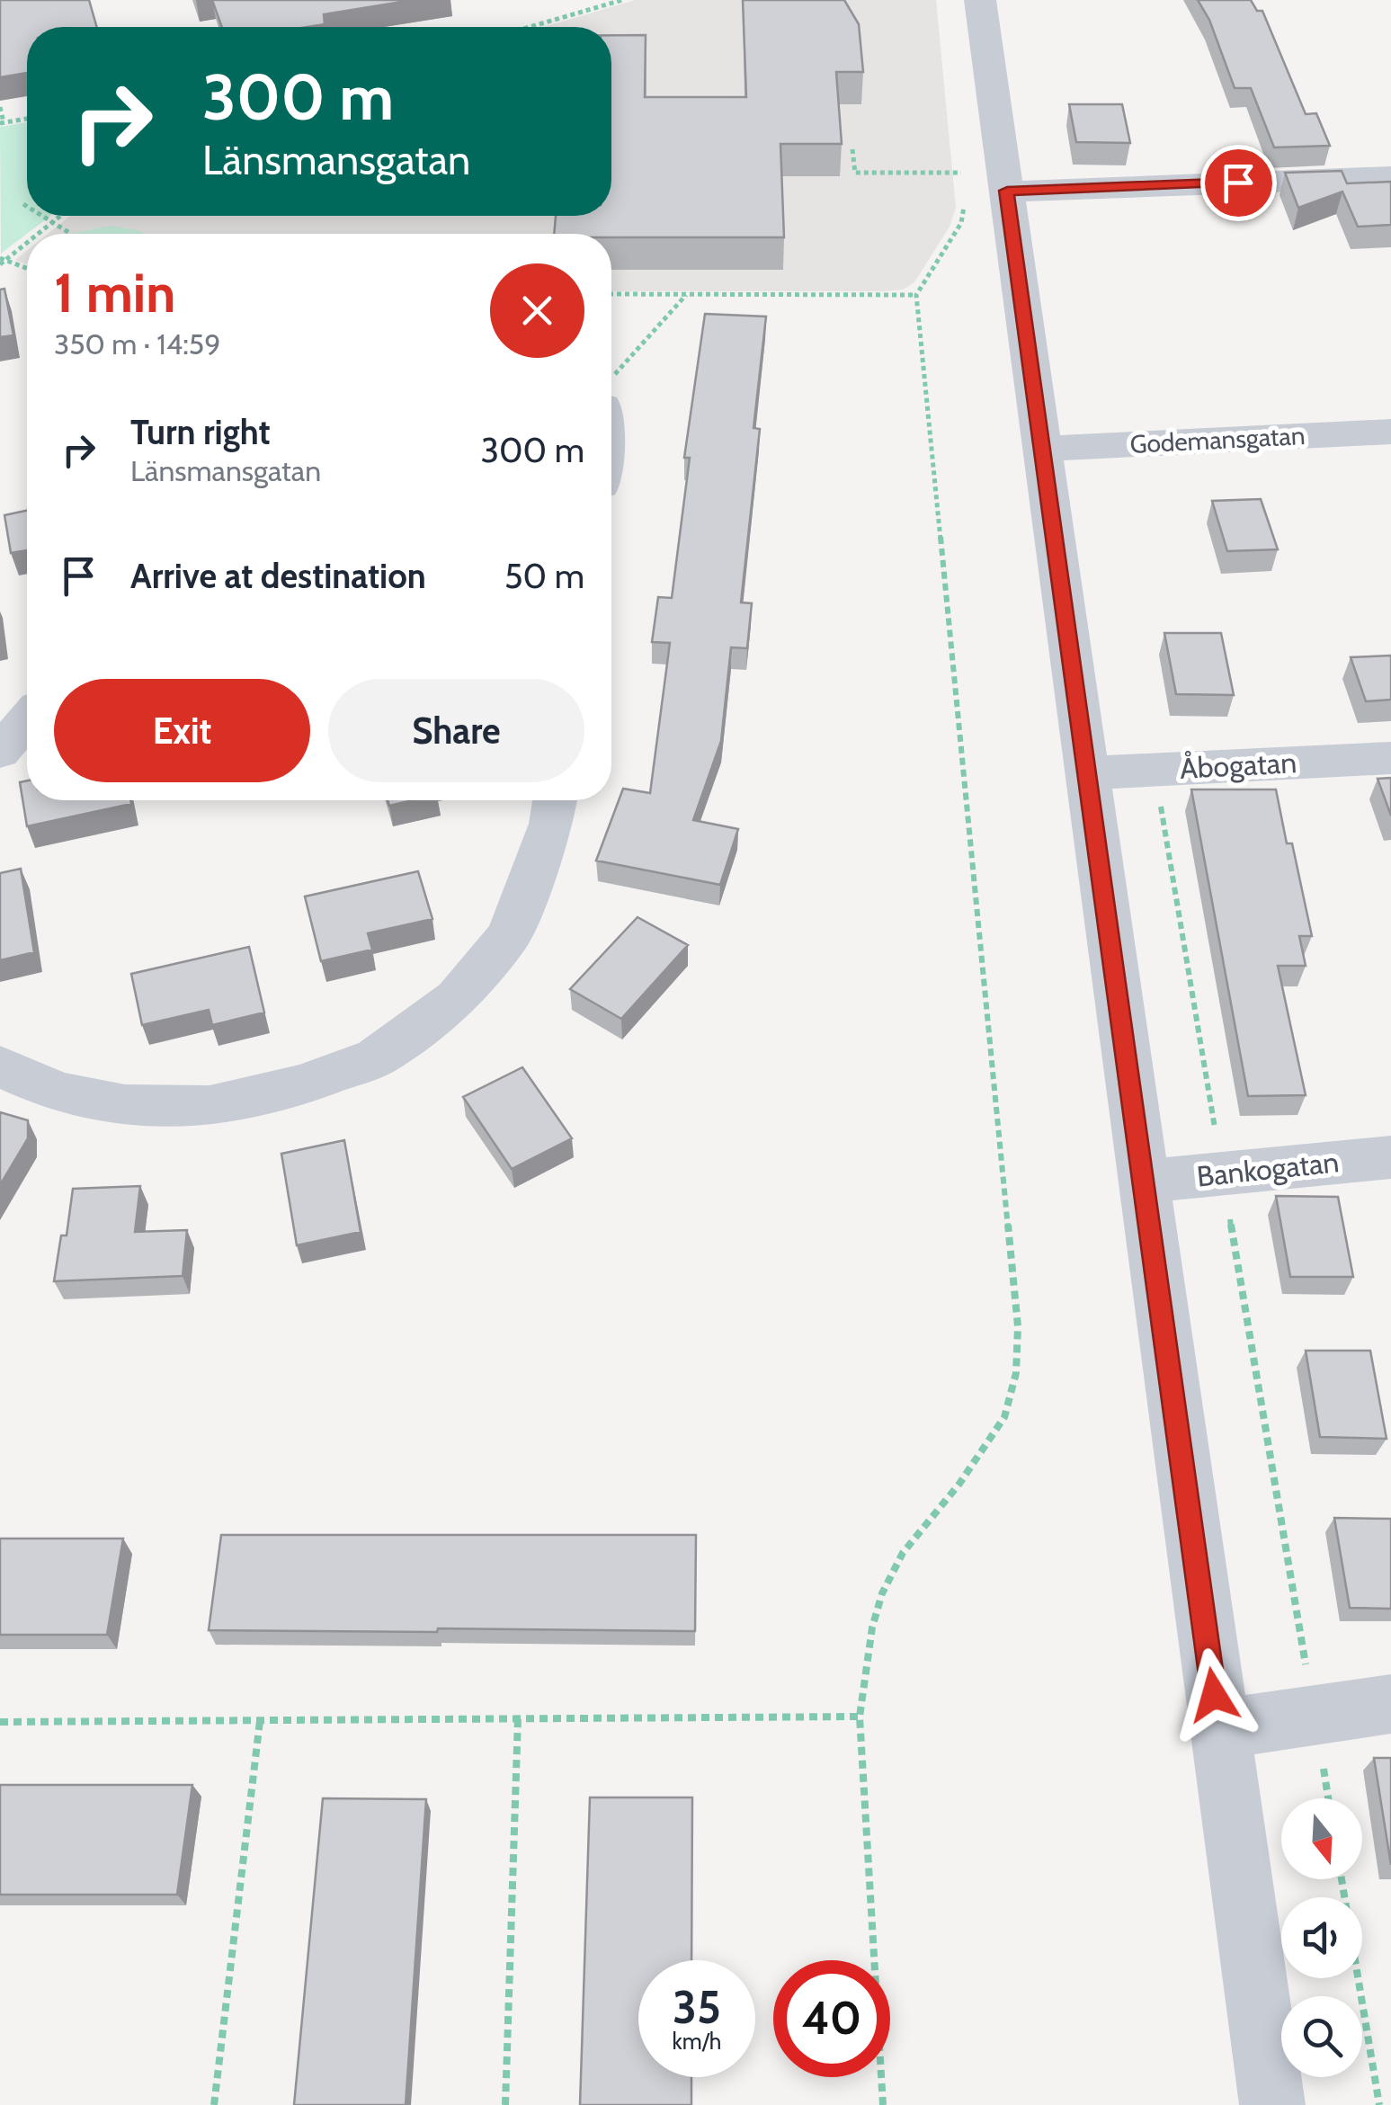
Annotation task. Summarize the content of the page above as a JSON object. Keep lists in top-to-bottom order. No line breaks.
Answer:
{"streets":{"street":["Godemansgatan","Åbogatan","Bankogatan"]},"north":"bottom","page":{"turn":["300 m","Länsmansgatan"],"heading":["1 min","350 m · 14:59"],"list":[{"name":"Turn right","note":"Länsmansgatan","value":"300 m"},{"name":"Arrive at destination","value":"50 m"}],"buttons":["Exit","Share"],"speed":"35 km/h","limit":"40"}}
